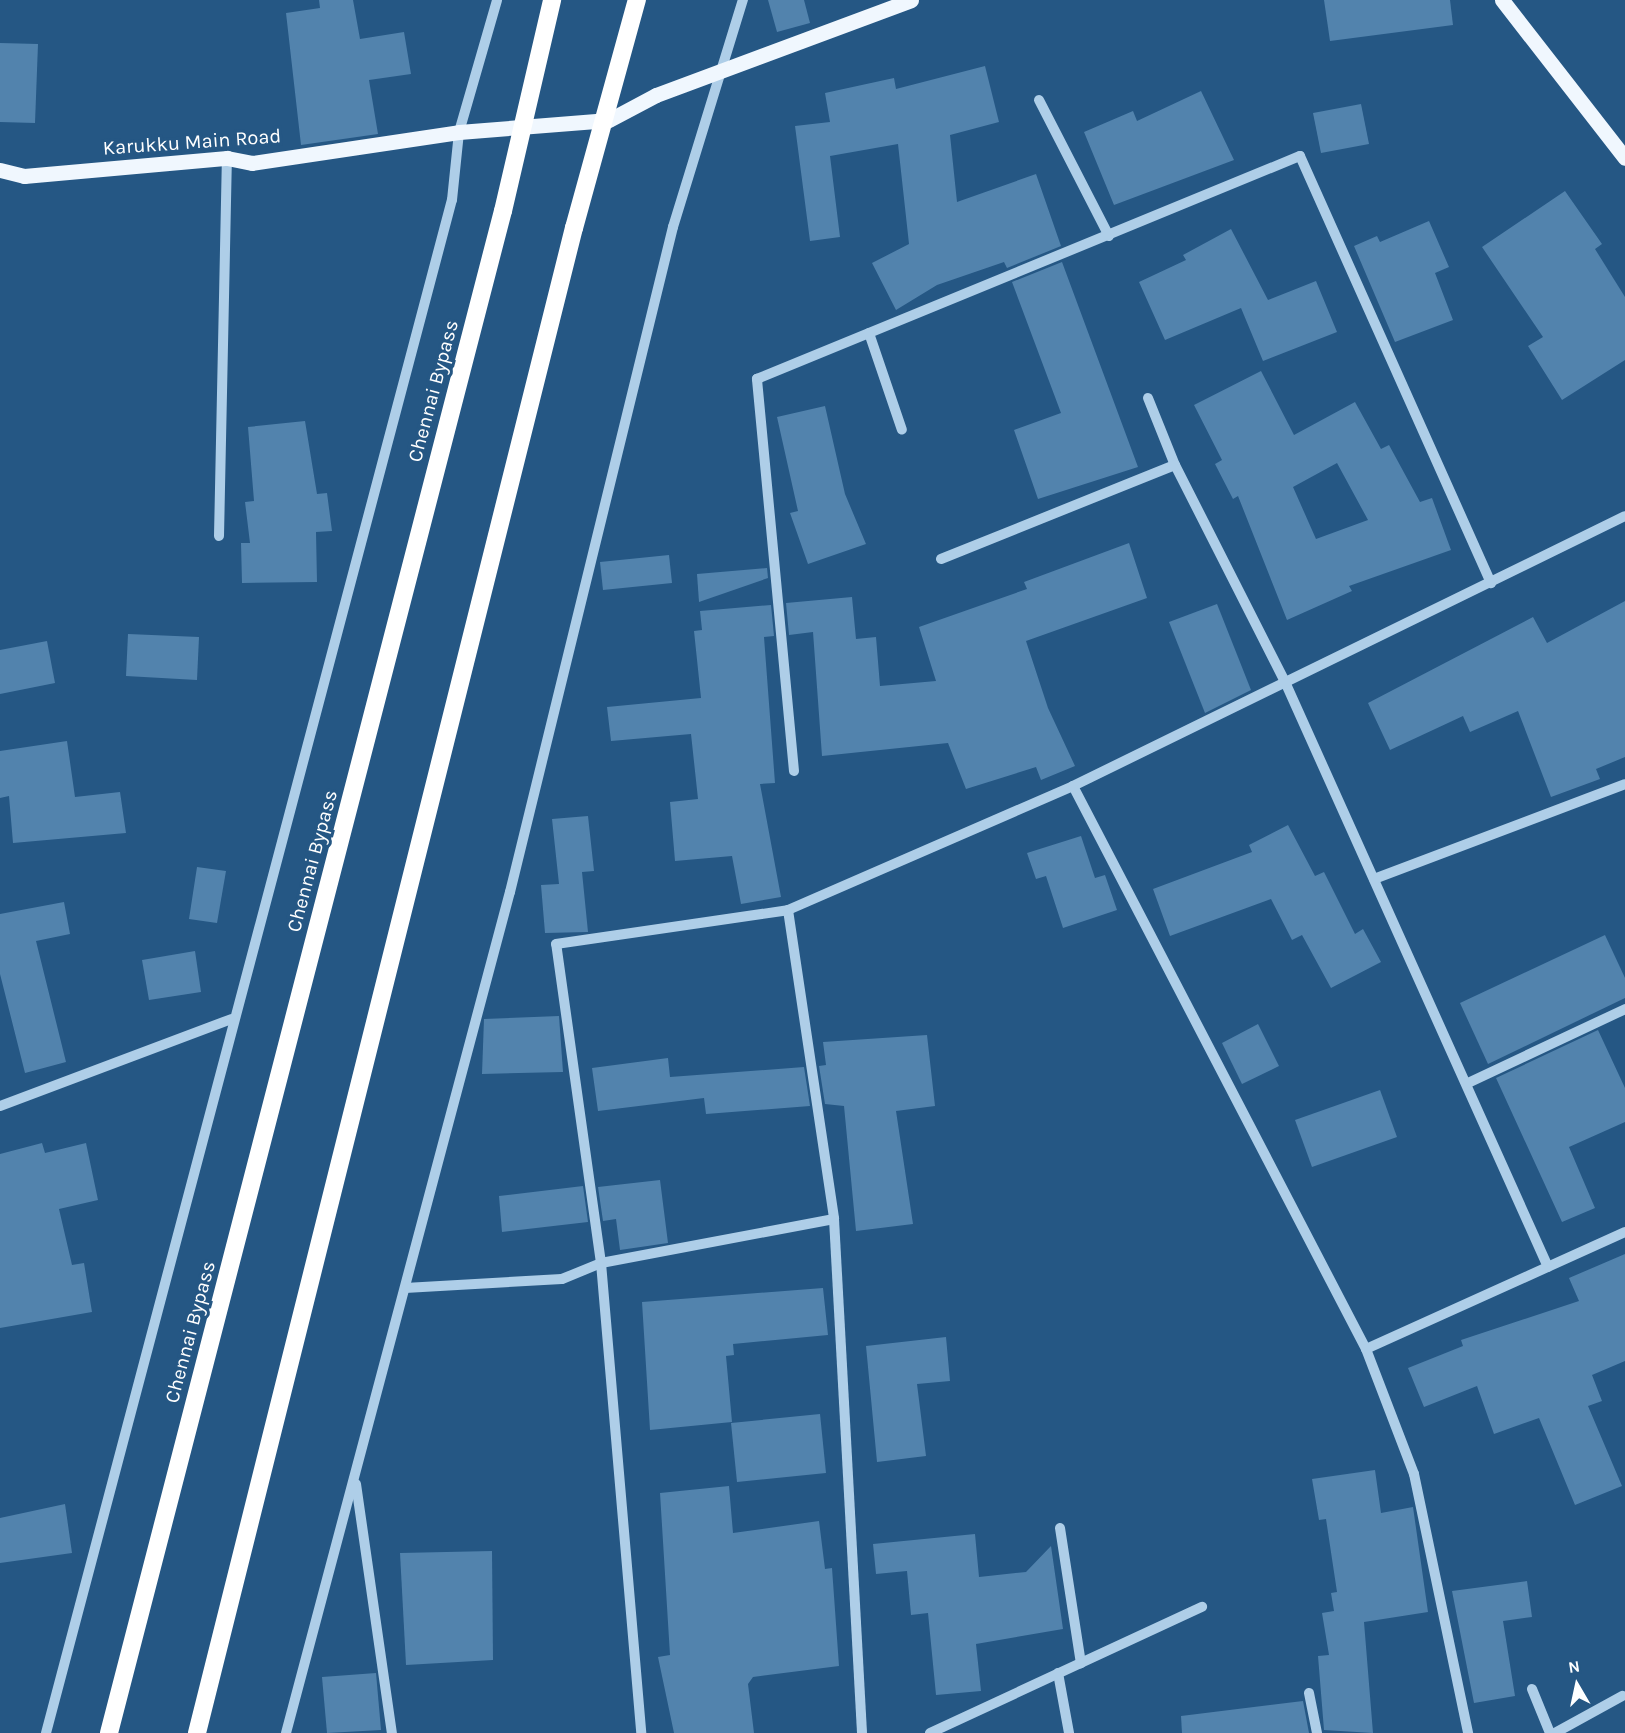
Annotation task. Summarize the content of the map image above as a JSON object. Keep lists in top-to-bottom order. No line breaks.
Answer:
{"streets":{"highway":["Chennai Bypass"],"main road":["Karukku Main Road"]},"north":"top"}
